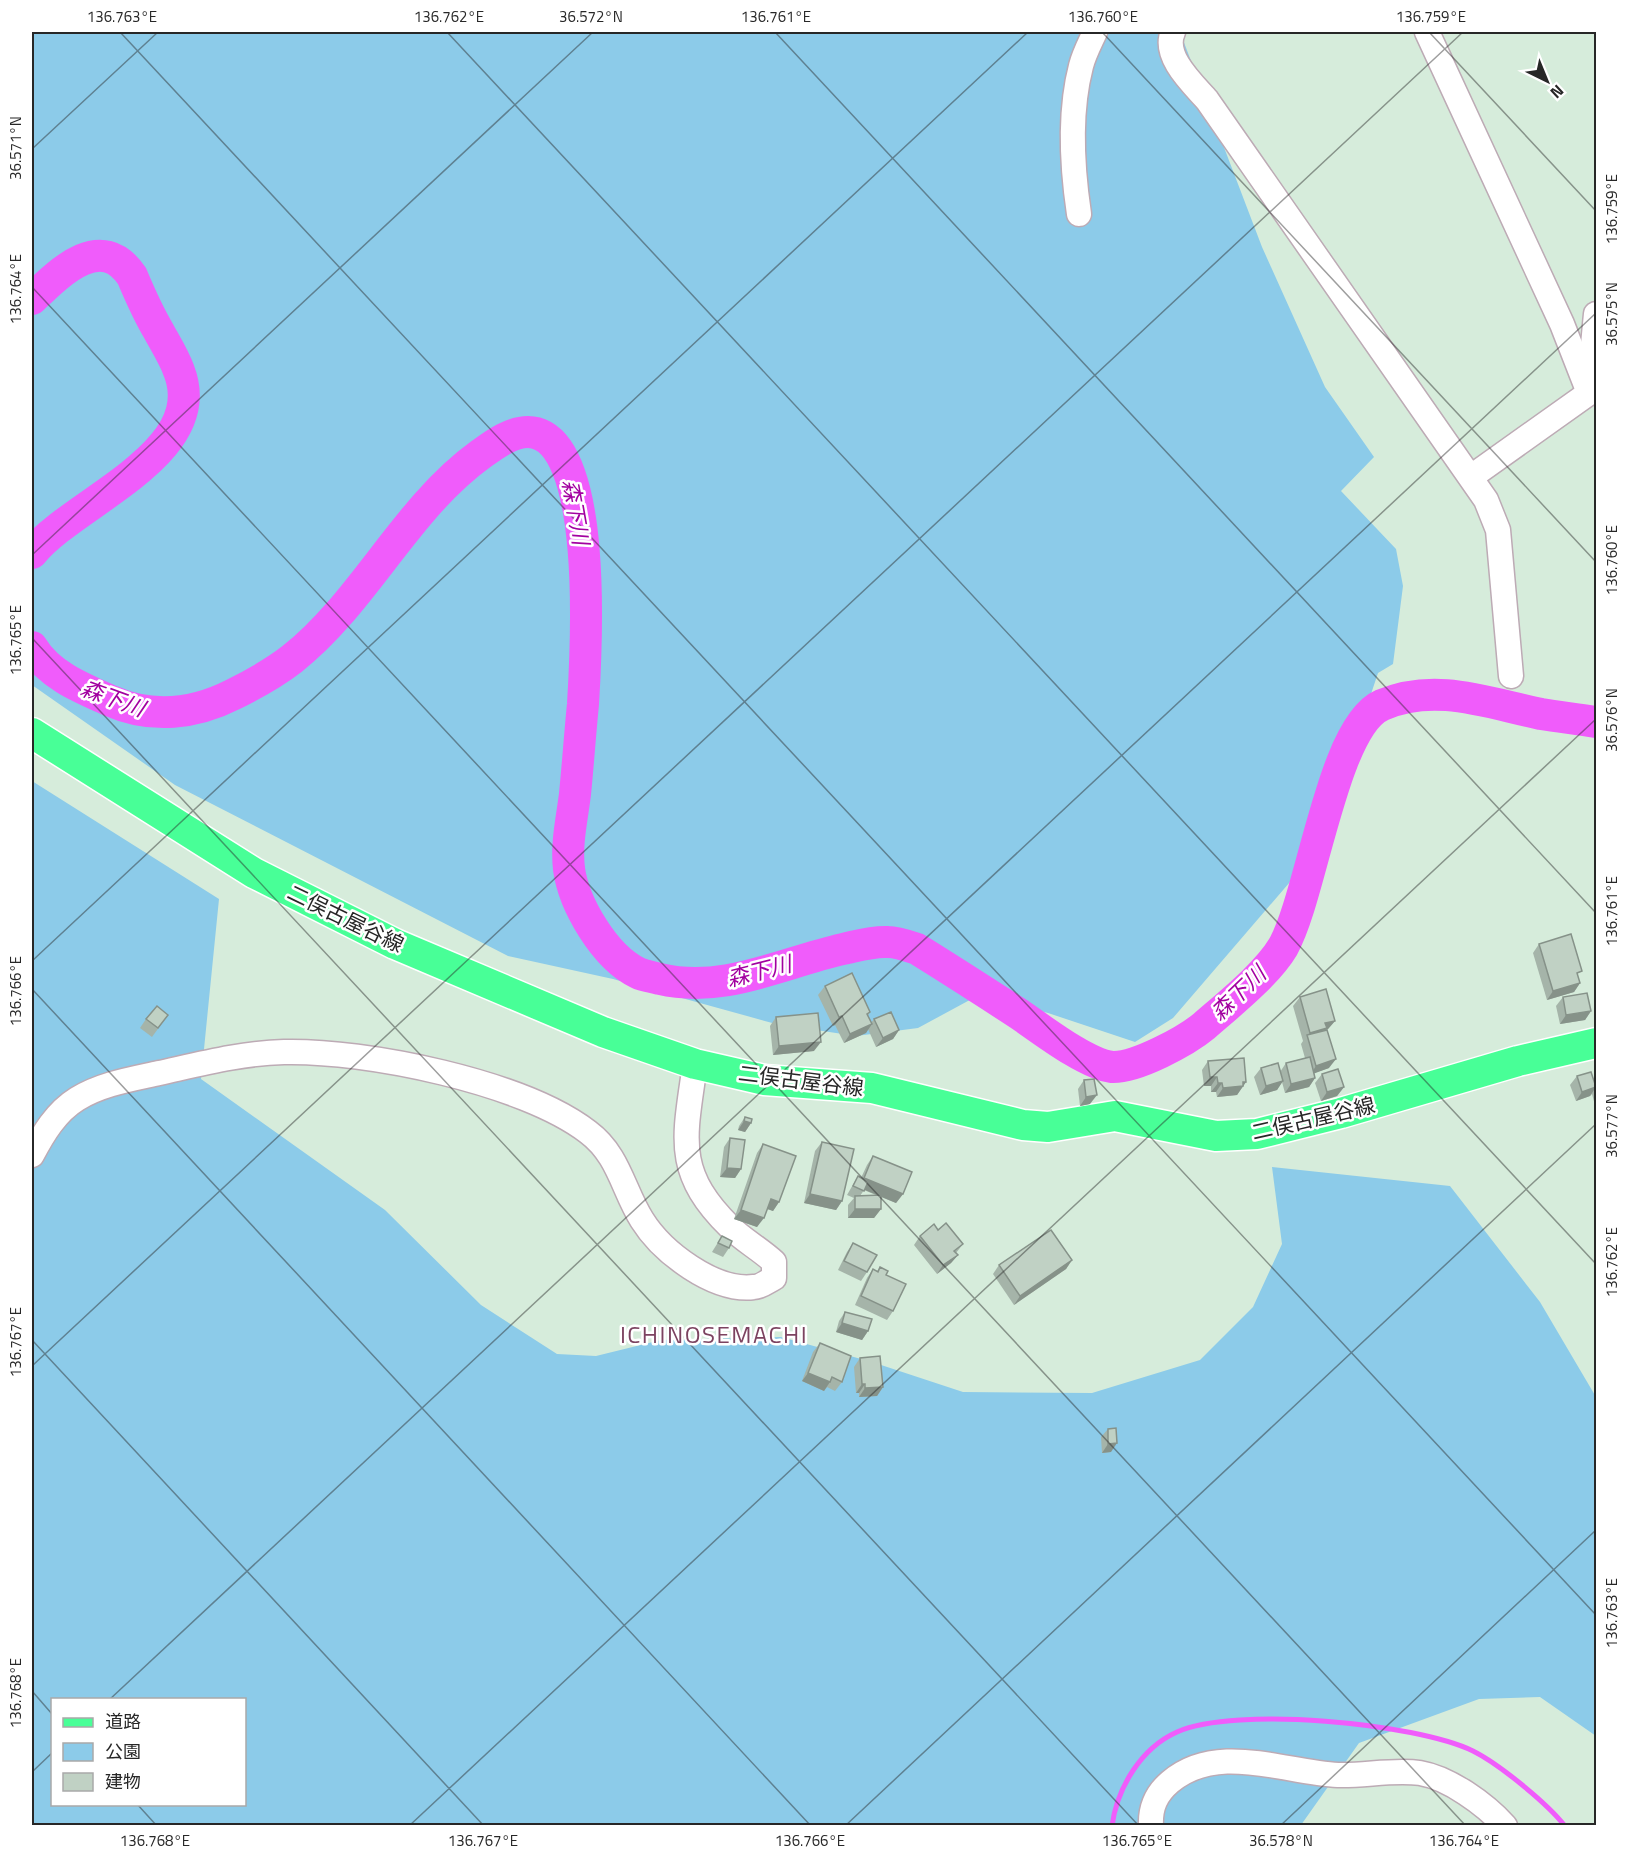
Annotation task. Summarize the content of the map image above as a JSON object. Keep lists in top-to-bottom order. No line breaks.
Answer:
{"streets":{"main road":["二俣古屋谷線"]},"districts":["ICHINOSEMACHI"],"water":["森下川"],"legend":["道路","公園","建物"],"north":"bottom right","coordinates":["136.763°E","136.762°E","36.572°N","136.761°E","136.760°E","136.759°E","36.571°N","136.764°E","36.575°N","136.765°E","36.576°N","136.766°E","36.577°N","136.767°E","136.768°E","36.578°N"]}
